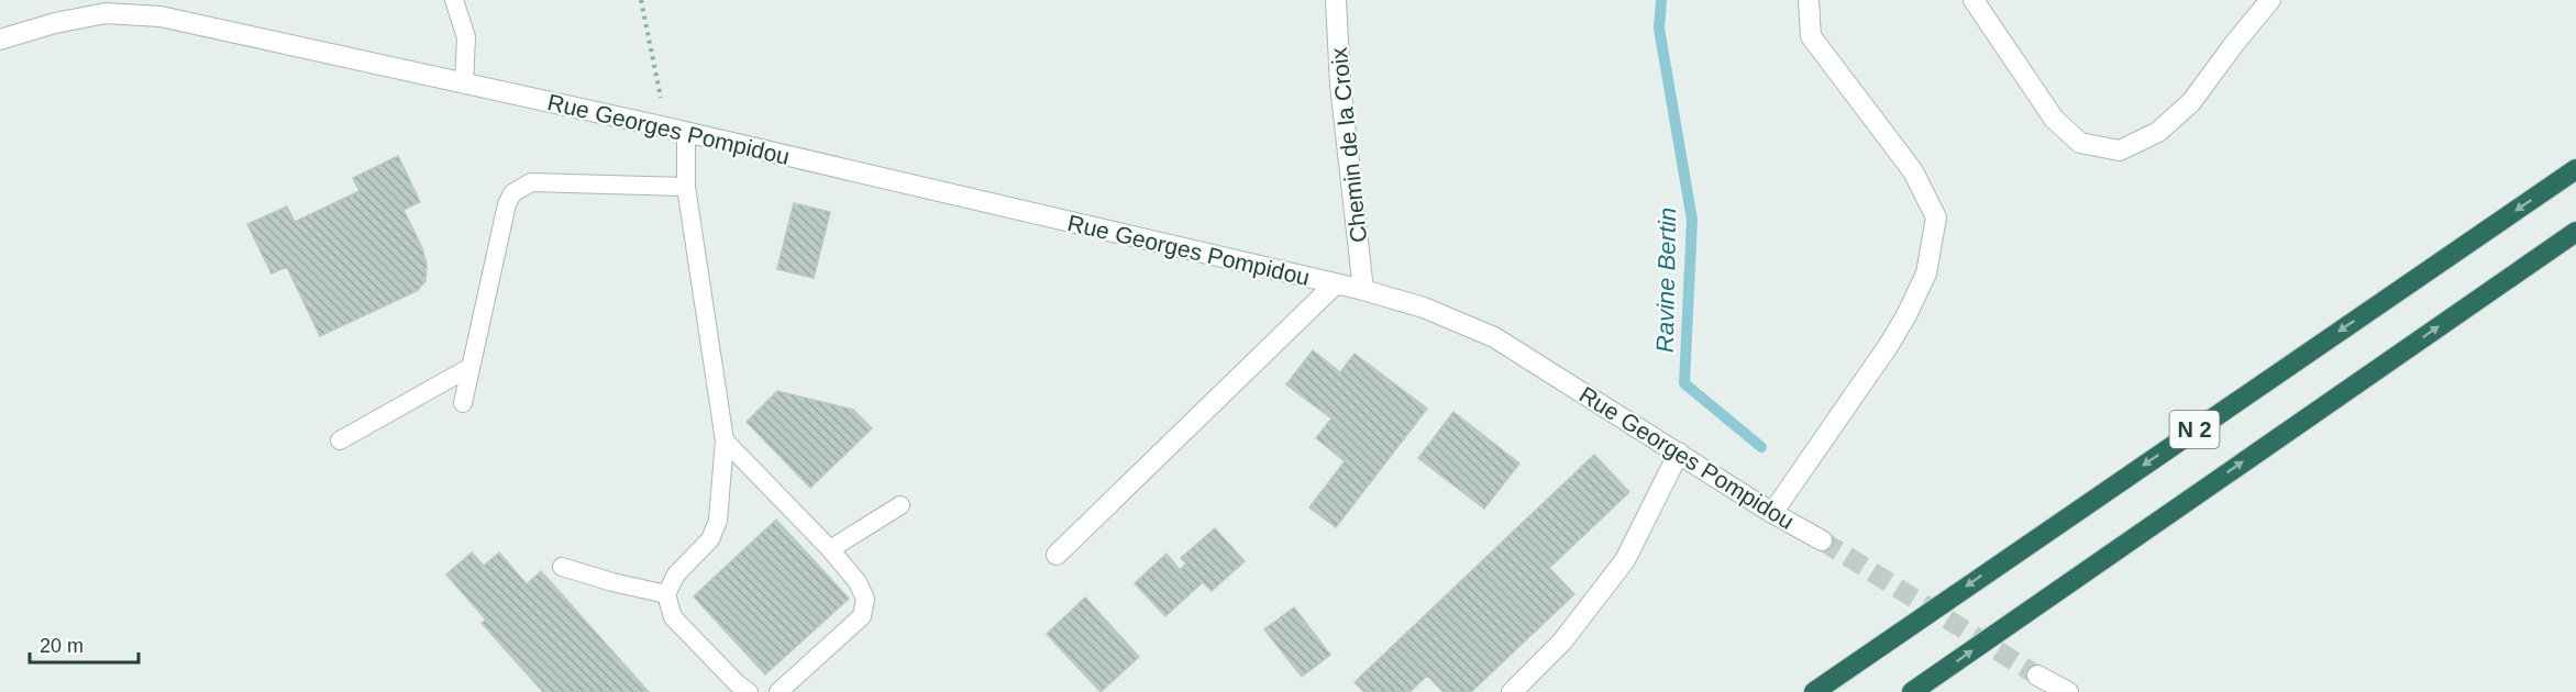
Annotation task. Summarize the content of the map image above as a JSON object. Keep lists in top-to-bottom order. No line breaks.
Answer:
{"streets":{"highway":["N 2"],"street":["Rue Georges Pompidou","Chemin de la Croix"]},"crossings":[["Rue Georges Pompidou","Chemin de la Croix"]],"water":["Ravine Bertin"],"scale_bar":"20 m"}
